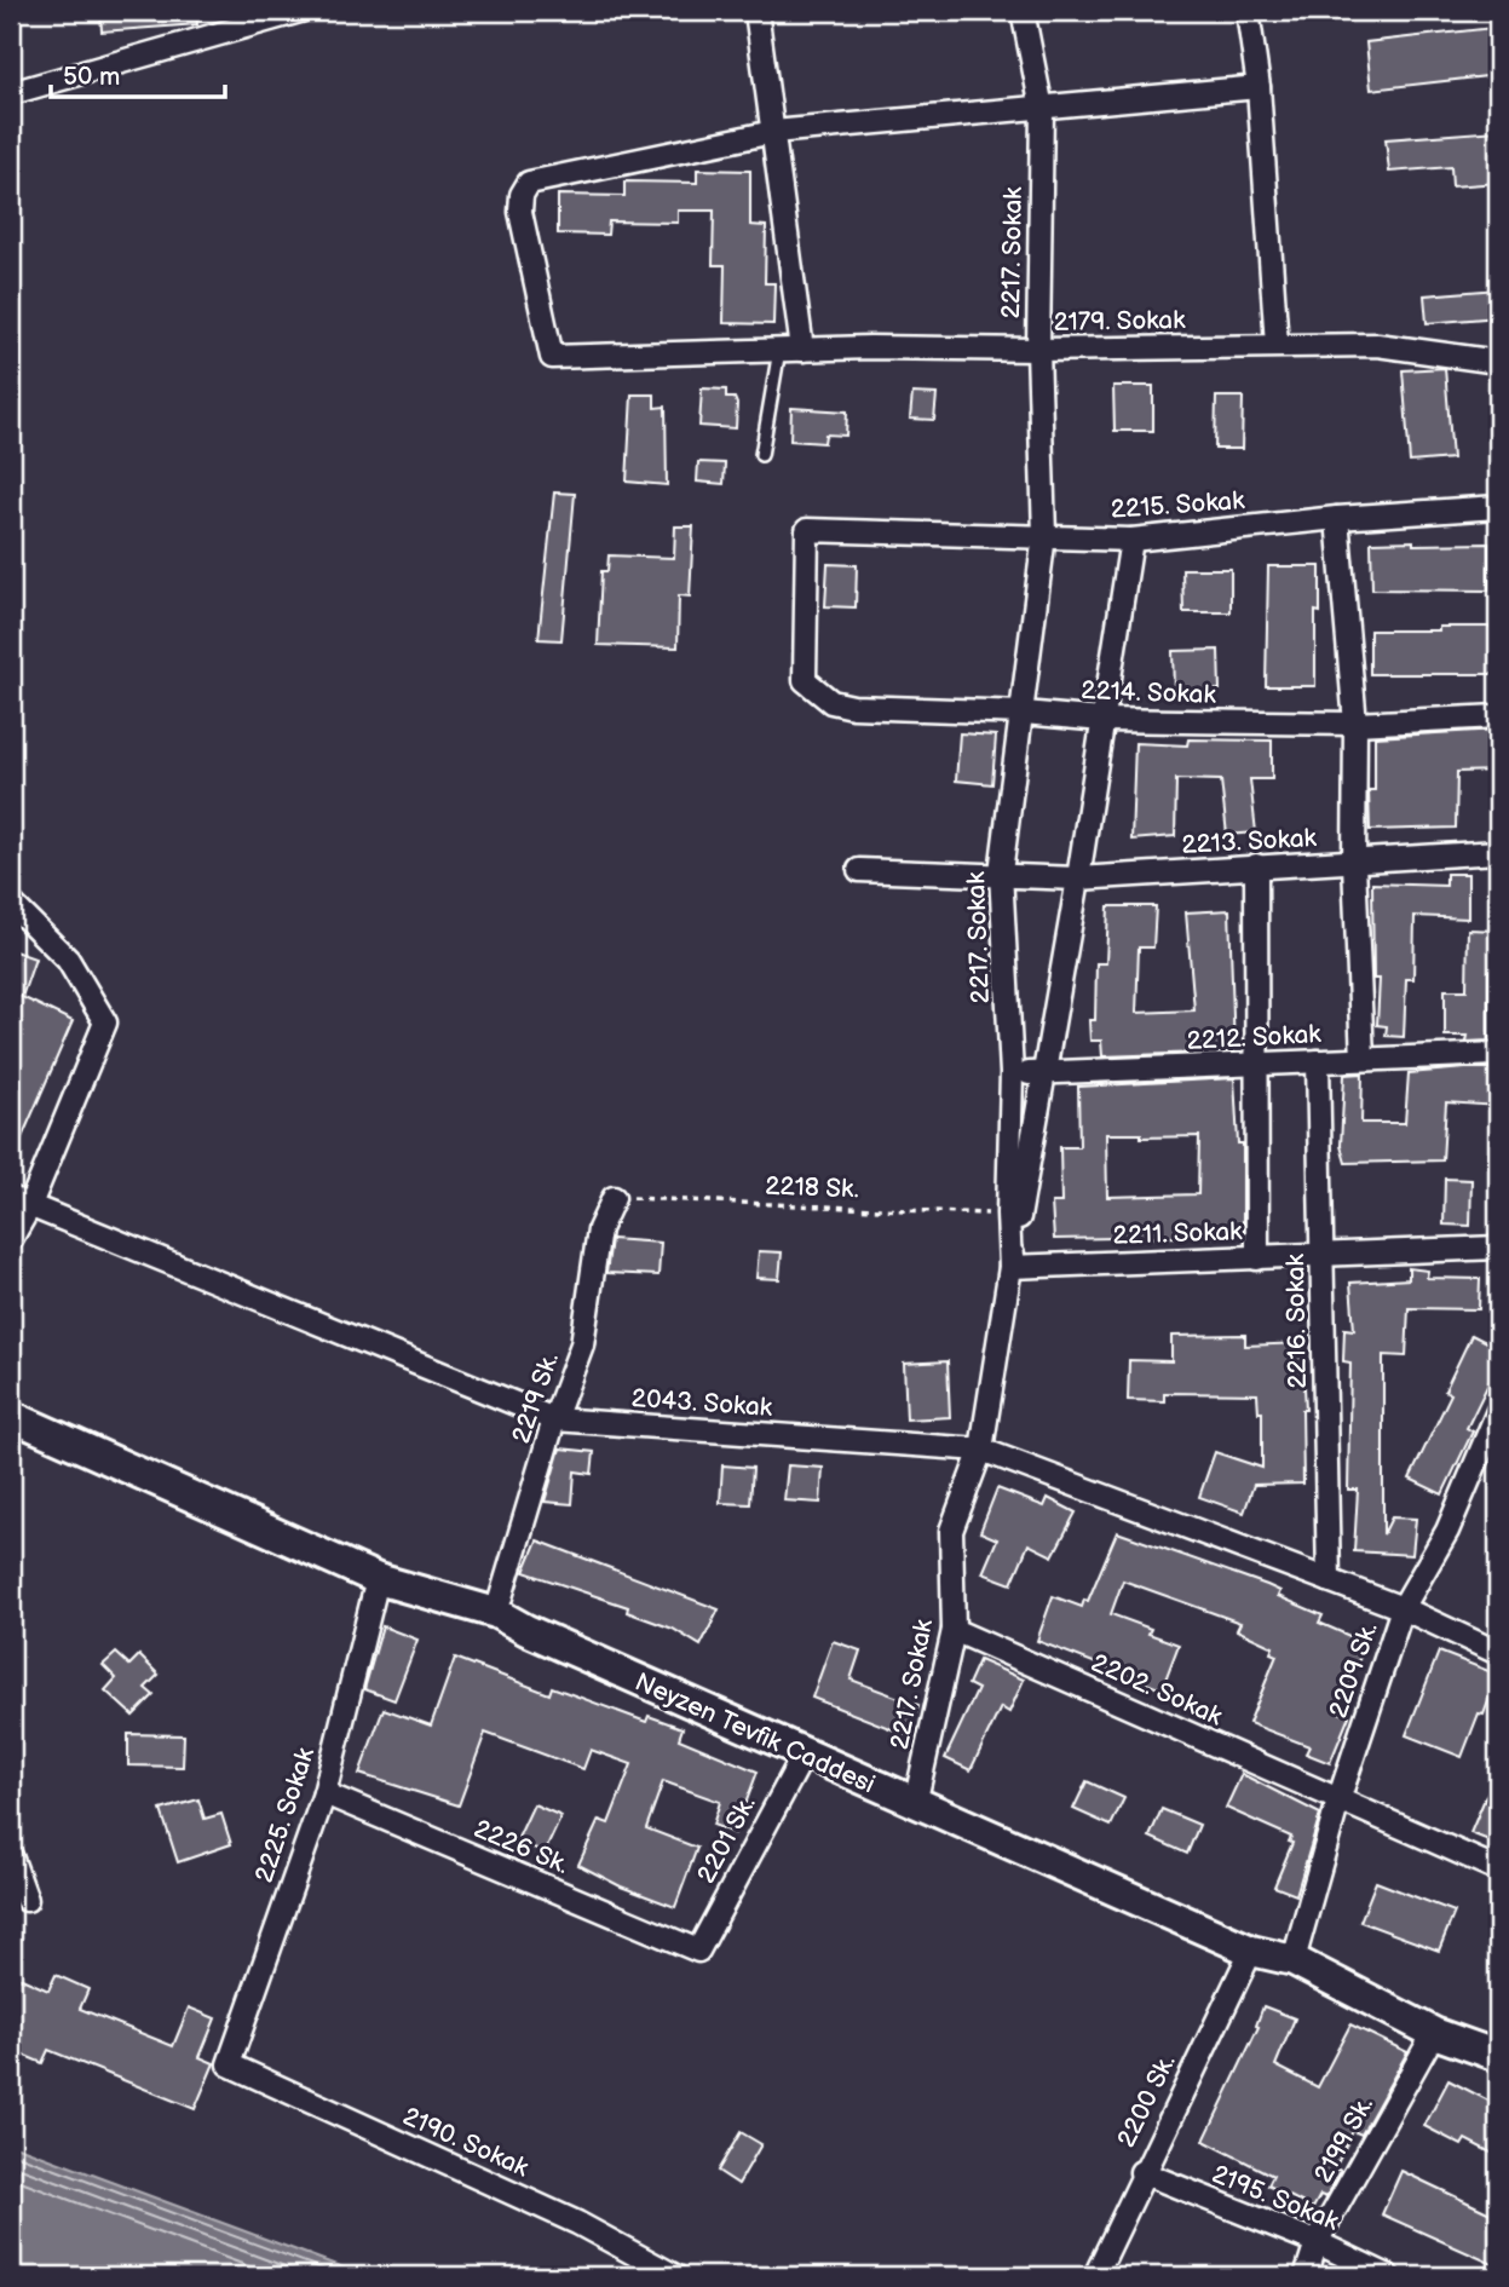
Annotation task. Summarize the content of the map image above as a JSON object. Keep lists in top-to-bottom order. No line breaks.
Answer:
{"streets":{"street":["2217. Sokak","2179. Sokak","2215. Sokak","2214. Sokak","2213. Sokak","2212. Sokak","2211. Sokak","2216. Sokak","2219 Sk.","2043. Sokak","2209 Sk.","2202. Sokak","Neyzen Tevfik Caddesi","2225. Sokak","2201 Sk.","2226 Sk.","2200 Sk.","2199 Sk.","2190. Sokak","2195. Sokak"],"path":["2218 Sk."]},"crossings":[["2217. Sokak","2179. Sokak"],["2217. Sokak","2215. Sokak"],["2217. Sokak","2214. Sokak"],["2217. Sokak","2213. Sokak"],["2217. Sokak","2212. Sokak"],["2217. Sokak","2218 Sk."],["2217. Sokak","2211. Sokak"],["2217. Sokak","2043. Sokak"],["2217. Sokak","2202. Sokak"],["2217. Sokak","Neyzen Tevfik Caddesi"],["2215. Sokak","2214. Sokak"],["2212. Sokak","2216. Sokak"],["2218 Sk.","2219 Sk."],["2211. Sokak","2216. Sokak"],["2216. Sokak","2043. Sokak"],["2219 Sk.","2043. Sokak"],["2219 Sk.","Neyzen Tevfik Caddesi"],["2043. Sokak","2209 Sk."],["2209 Sk.","2202. Sokak"],["2209 Sk.","Neyzen Tevfik Caddesi"],["Neyzen Tevfik Caddesi","2225. Sokak"],["Neyzen Tevfik Caddesi","2201 Sk."],["Neyzen Tevfik Caddesi","2200 Sk."],["Neyzen Tevfik Caddesi","2199 Sk."],["2225. Sokak","2226 Sk."],["2225. Sokak","2190. Sokak"],["2201 Sk.","2226 Sk."],["2200 Sk.","2195. Sokak"],["2199 Sk.","2195. Sokak"]],"scale_bar":"50 m"}
